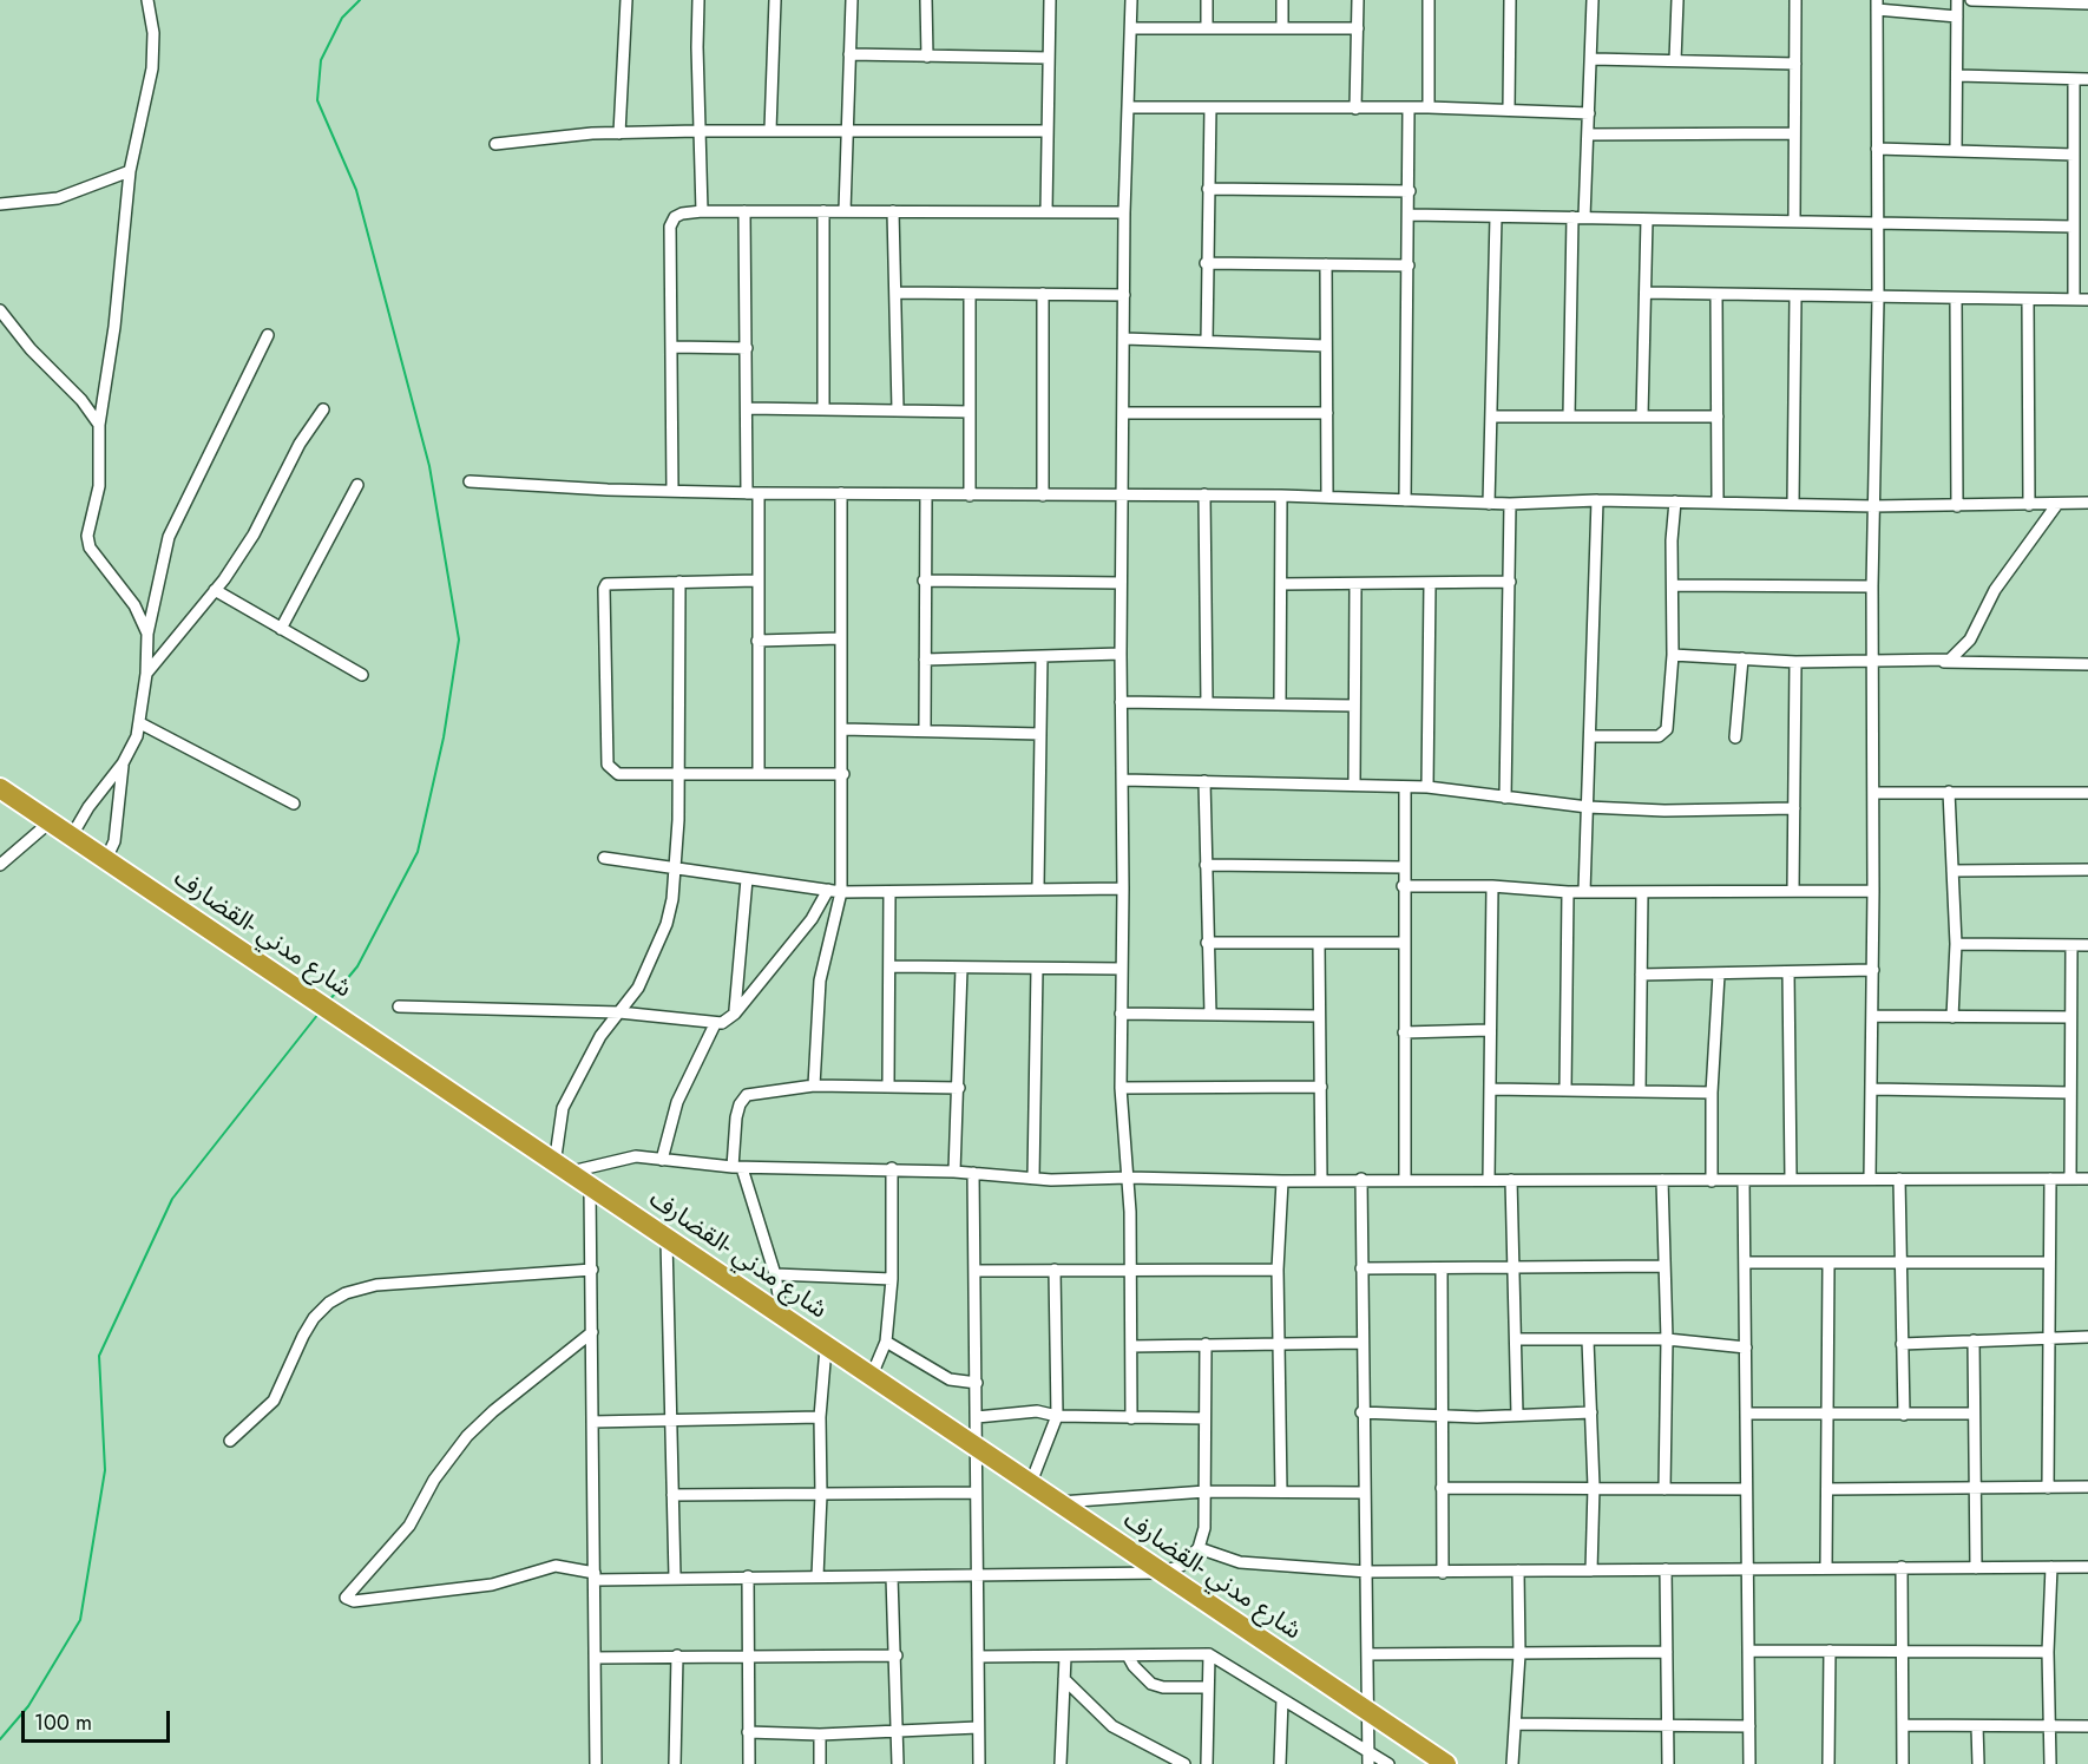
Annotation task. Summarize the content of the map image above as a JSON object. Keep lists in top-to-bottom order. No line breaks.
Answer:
{"streets":{"highway":["شارع مدني -القضارف"]},"scale_bar":"100 m"}
